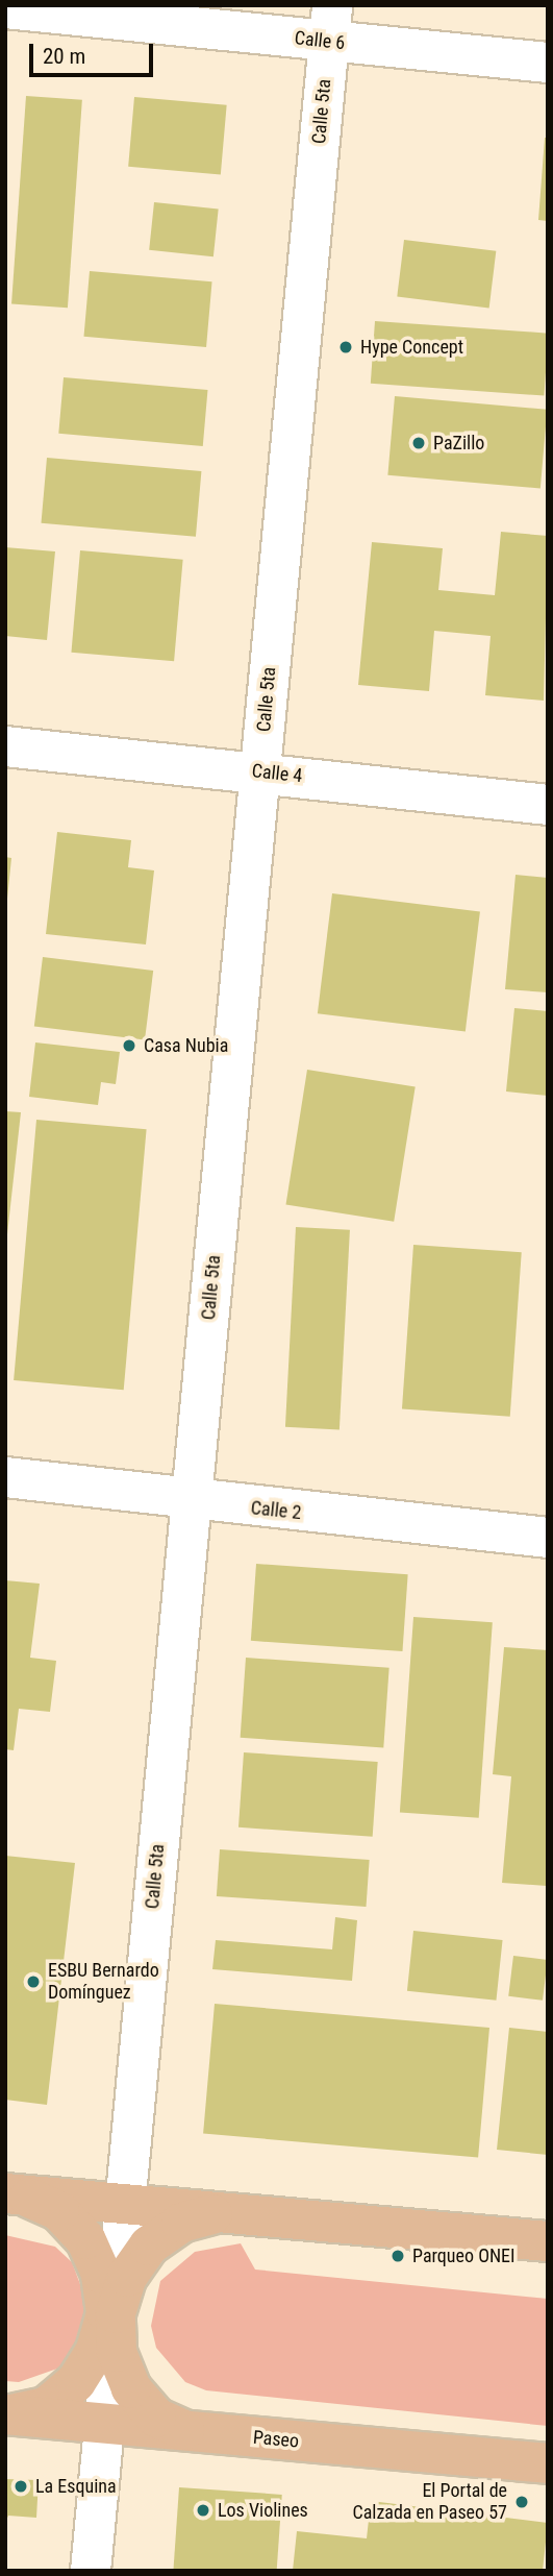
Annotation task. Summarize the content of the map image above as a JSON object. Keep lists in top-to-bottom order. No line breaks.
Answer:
{"streets":{"main road":["Paseo"],"street":["Calle 6","Calle 5ta","Calle 4","Calle 2"]},"crossings":[["Calle 6","Calle 5ta"],["Calle 5ta","Calle 4"],["Calle 5ta","Calle 2"],["Calle 5ta","Paseo"]],"places":["Hype Concept","PaZillo","Casa Nubia","ESBU Bernardo Domínguez","Parqueo ONEI","La Esquina","El Portal de Calzada en Paseo 57","Los Violines"],"scale_bar":"20 m"}
